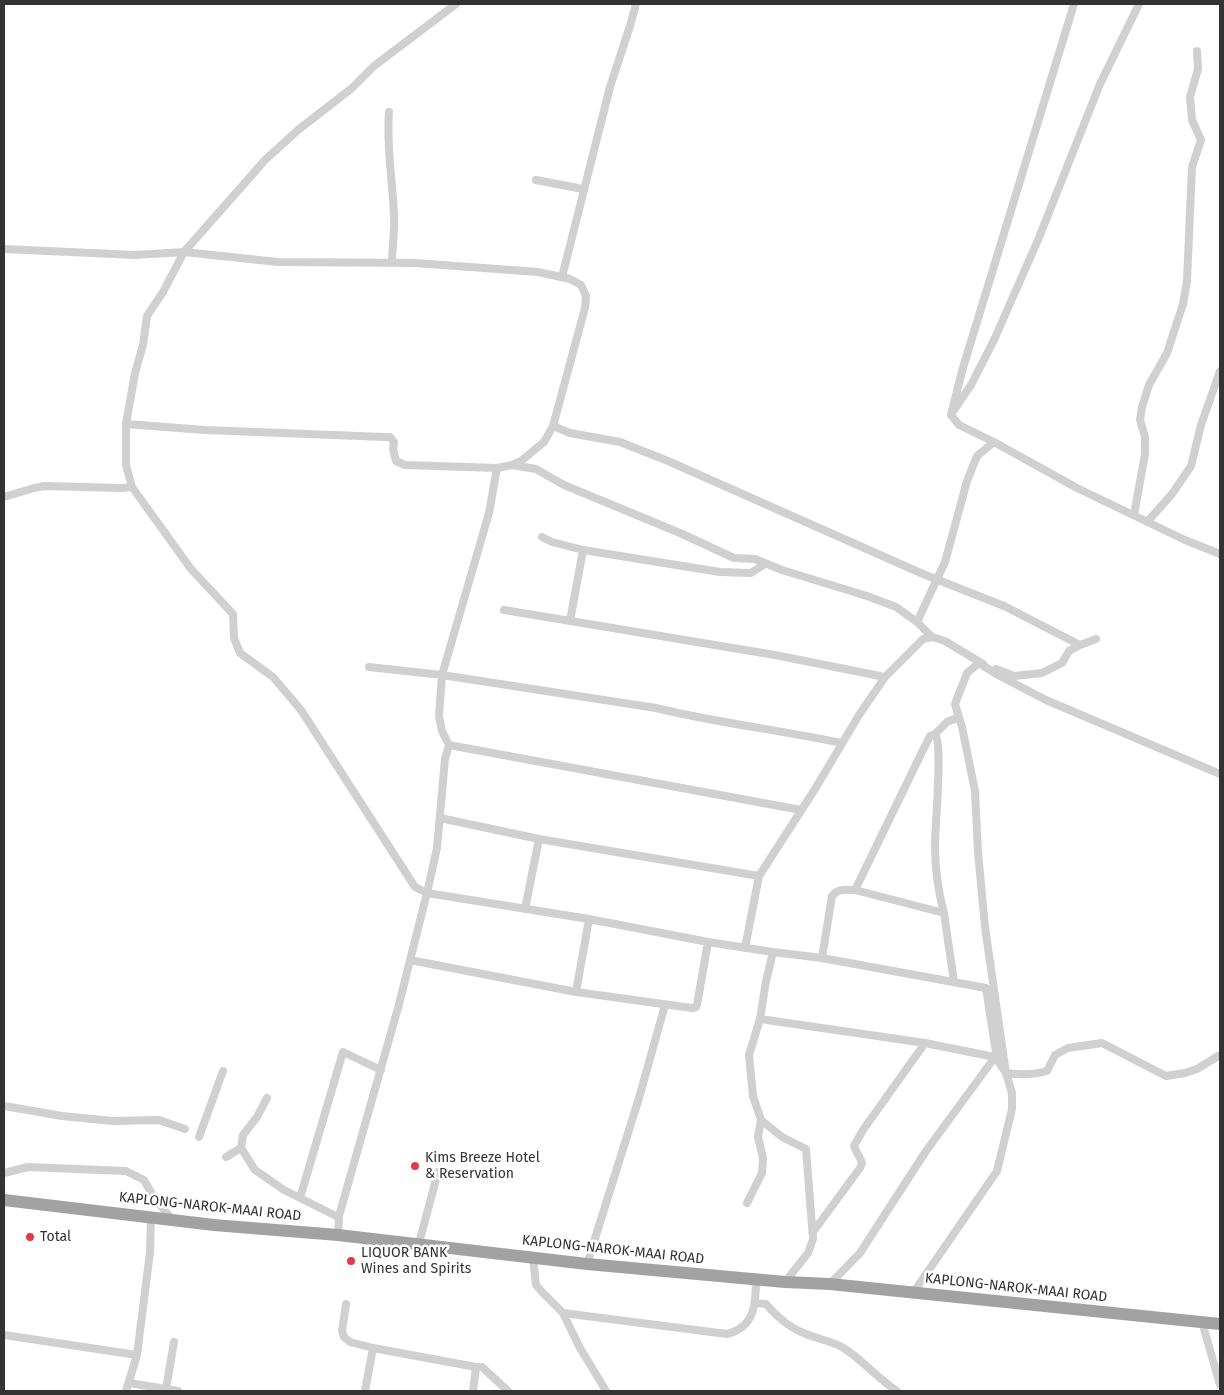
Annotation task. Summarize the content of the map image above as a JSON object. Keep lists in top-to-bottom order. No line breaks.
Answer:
{"streets":{"highway":["KAPLONG-NAROK-MAAI ROAD"]},"places":["Kims Breeze Hotel & Reservation","Total","LIQUOR BANK Wines and Spirits"]}
